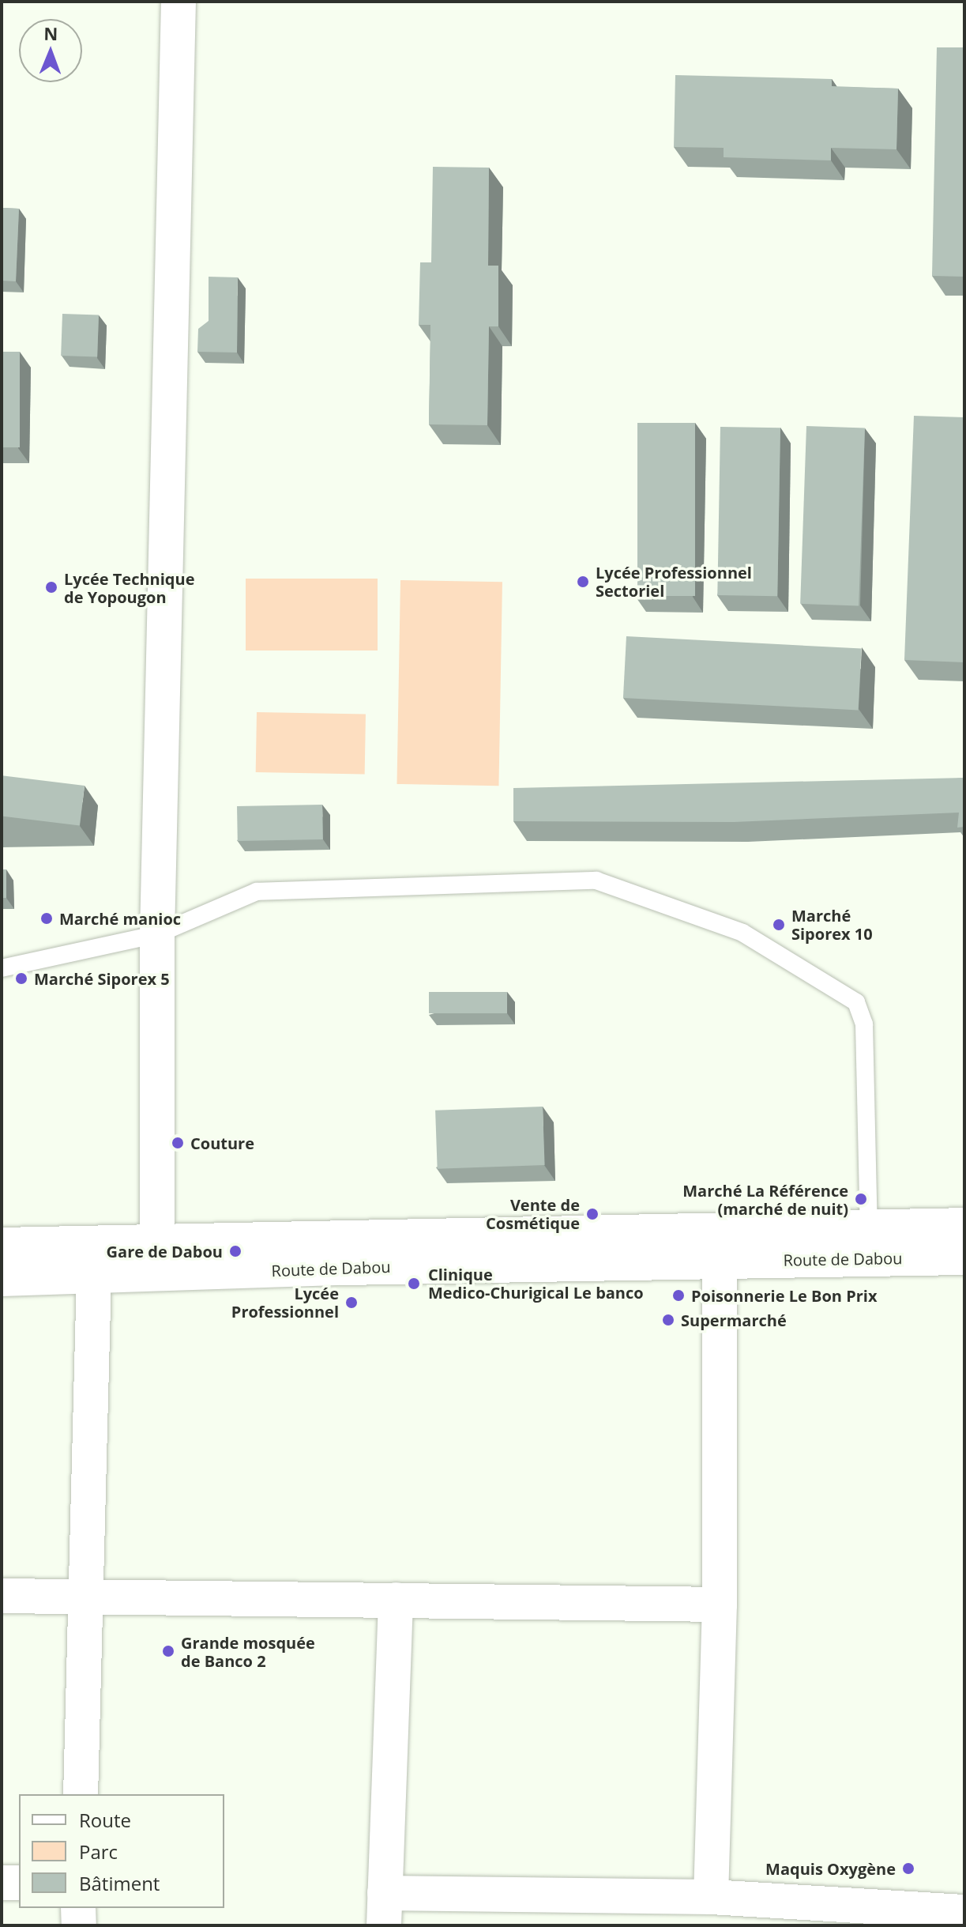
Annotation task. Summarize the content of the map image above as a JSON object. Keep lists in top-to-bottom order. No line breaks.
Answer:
{"streets":{"street":["Route de Dabou"]},"places":["Lycée Professionnel Sectoriel","Lycée Technique de Yopougon","Marché manioc","Marché Siporex 10","Marché Siporex 5","Couture","Marché La Référence (marché de nuit)","Vente de Cosmétique","Gare de Dabou","Clinique Medico-Churigical Le banco","Poisonnerie Le Bon Prix","Lycée Professionnel","Supermarché","Grande mosquée de Banco 2","Maquis Oxygène"],"legend":["Route","Parc","Bâtiment"],"north":"top"}
